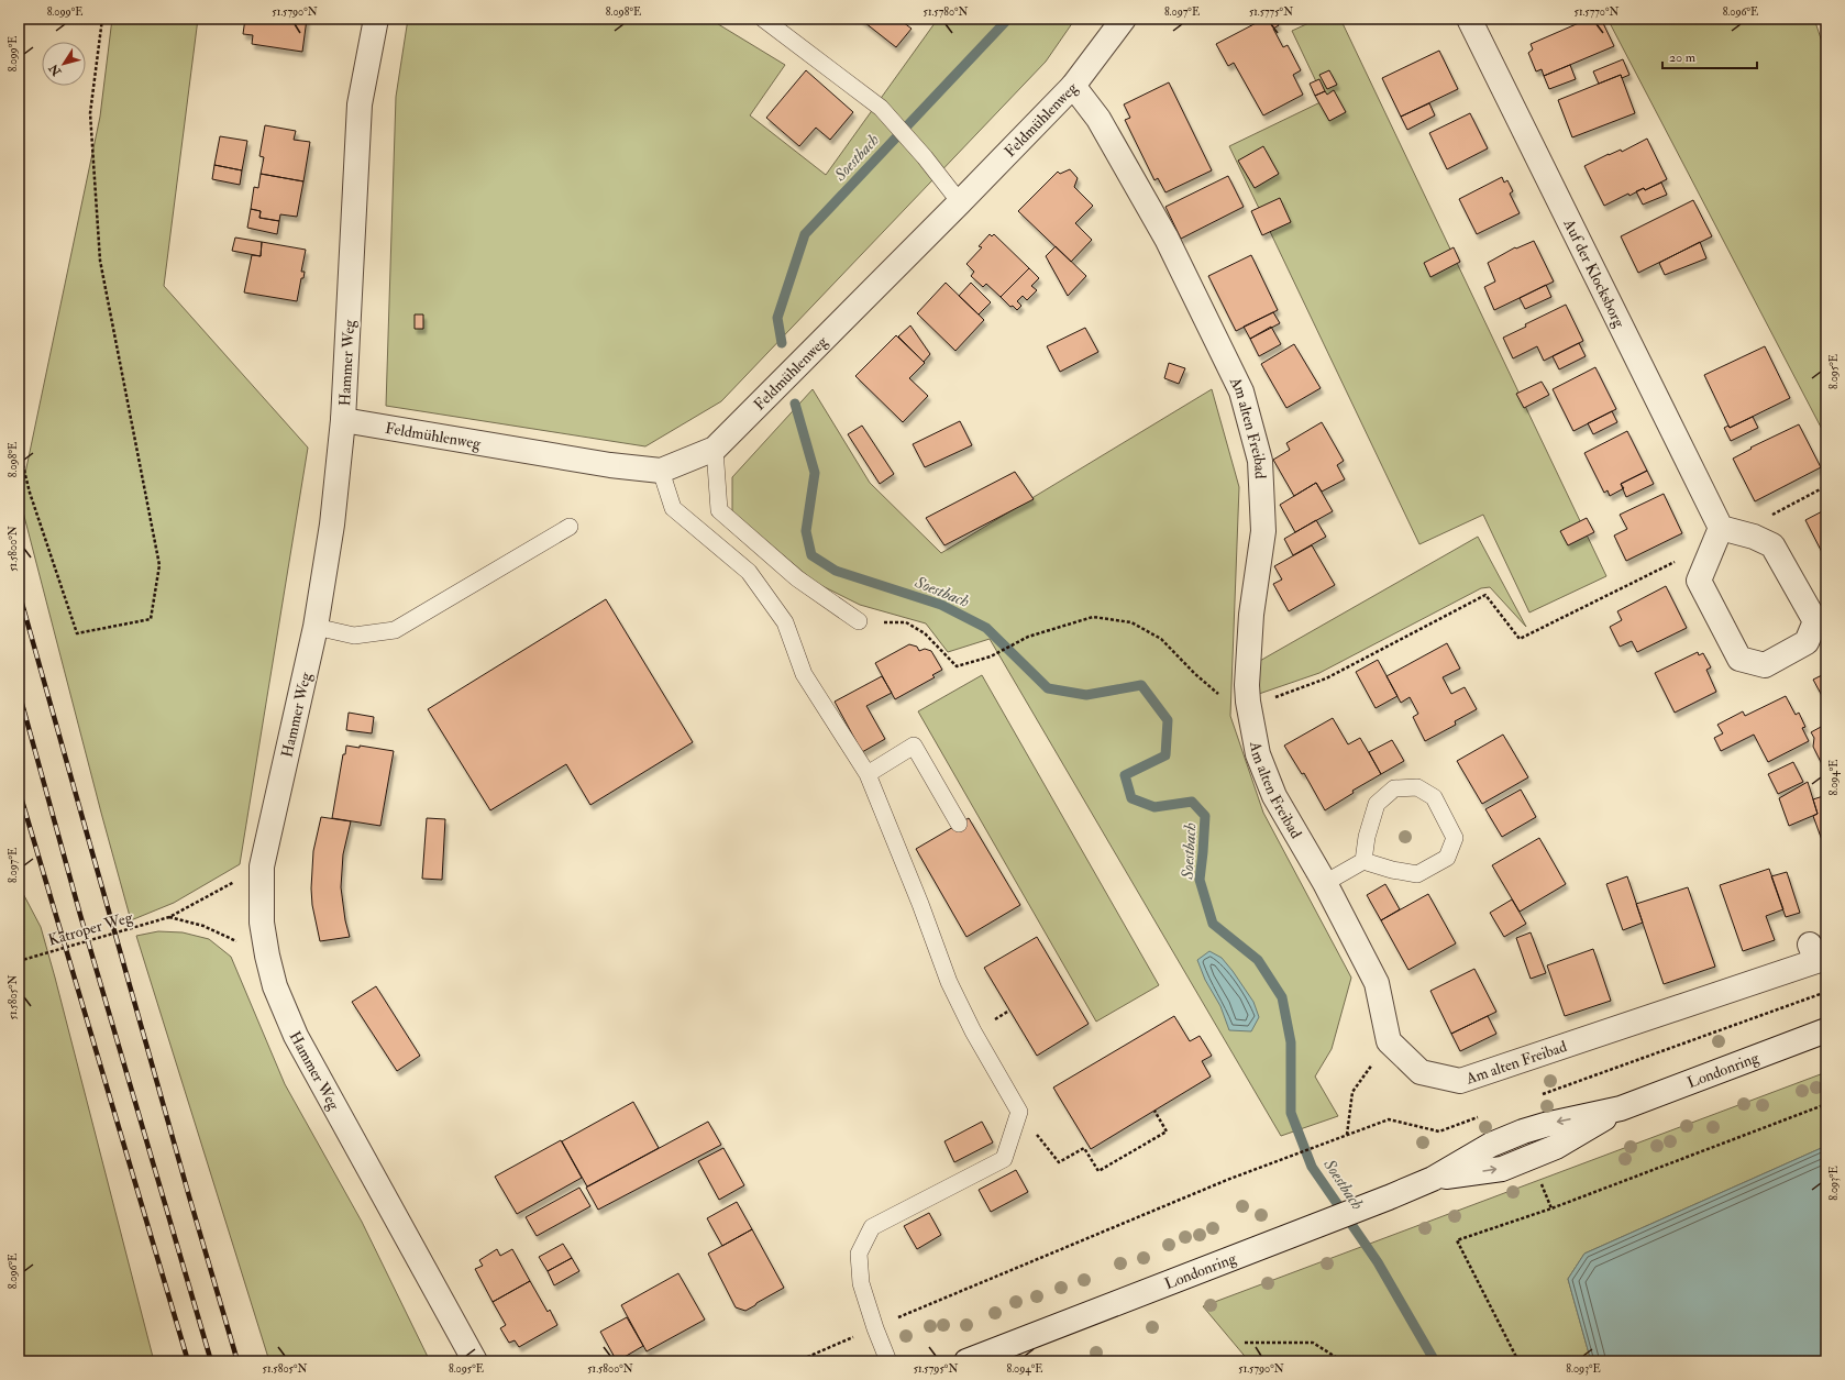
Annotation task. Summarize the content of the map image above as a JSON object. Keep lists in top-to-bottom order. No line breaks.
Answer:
{"streets":{"street":["Feldmühlenweg","Auf der Klocksborg","Hammer Weg","Am alten Freibad","Londonring"],"path":["Katroper Weg"]},"crossings":[["Feldmühlenweg","Hammer Weg"],["Feldmühlenweg","Am alten Freibad"],["Hammer Weg","Katroper Weg"]],"water":["Soestbach"],"scale_bar":"20 m","north":"bottom left","coordinates":["8.099°E","51.5790°N","8.098°E","51.5780°N","8.097°E","51.5775°N","51.5770°N","8.096°E","8.095°E","51.5800°N","8.094°E","51.5805°N","8.093°E","51.5795°N"]}
